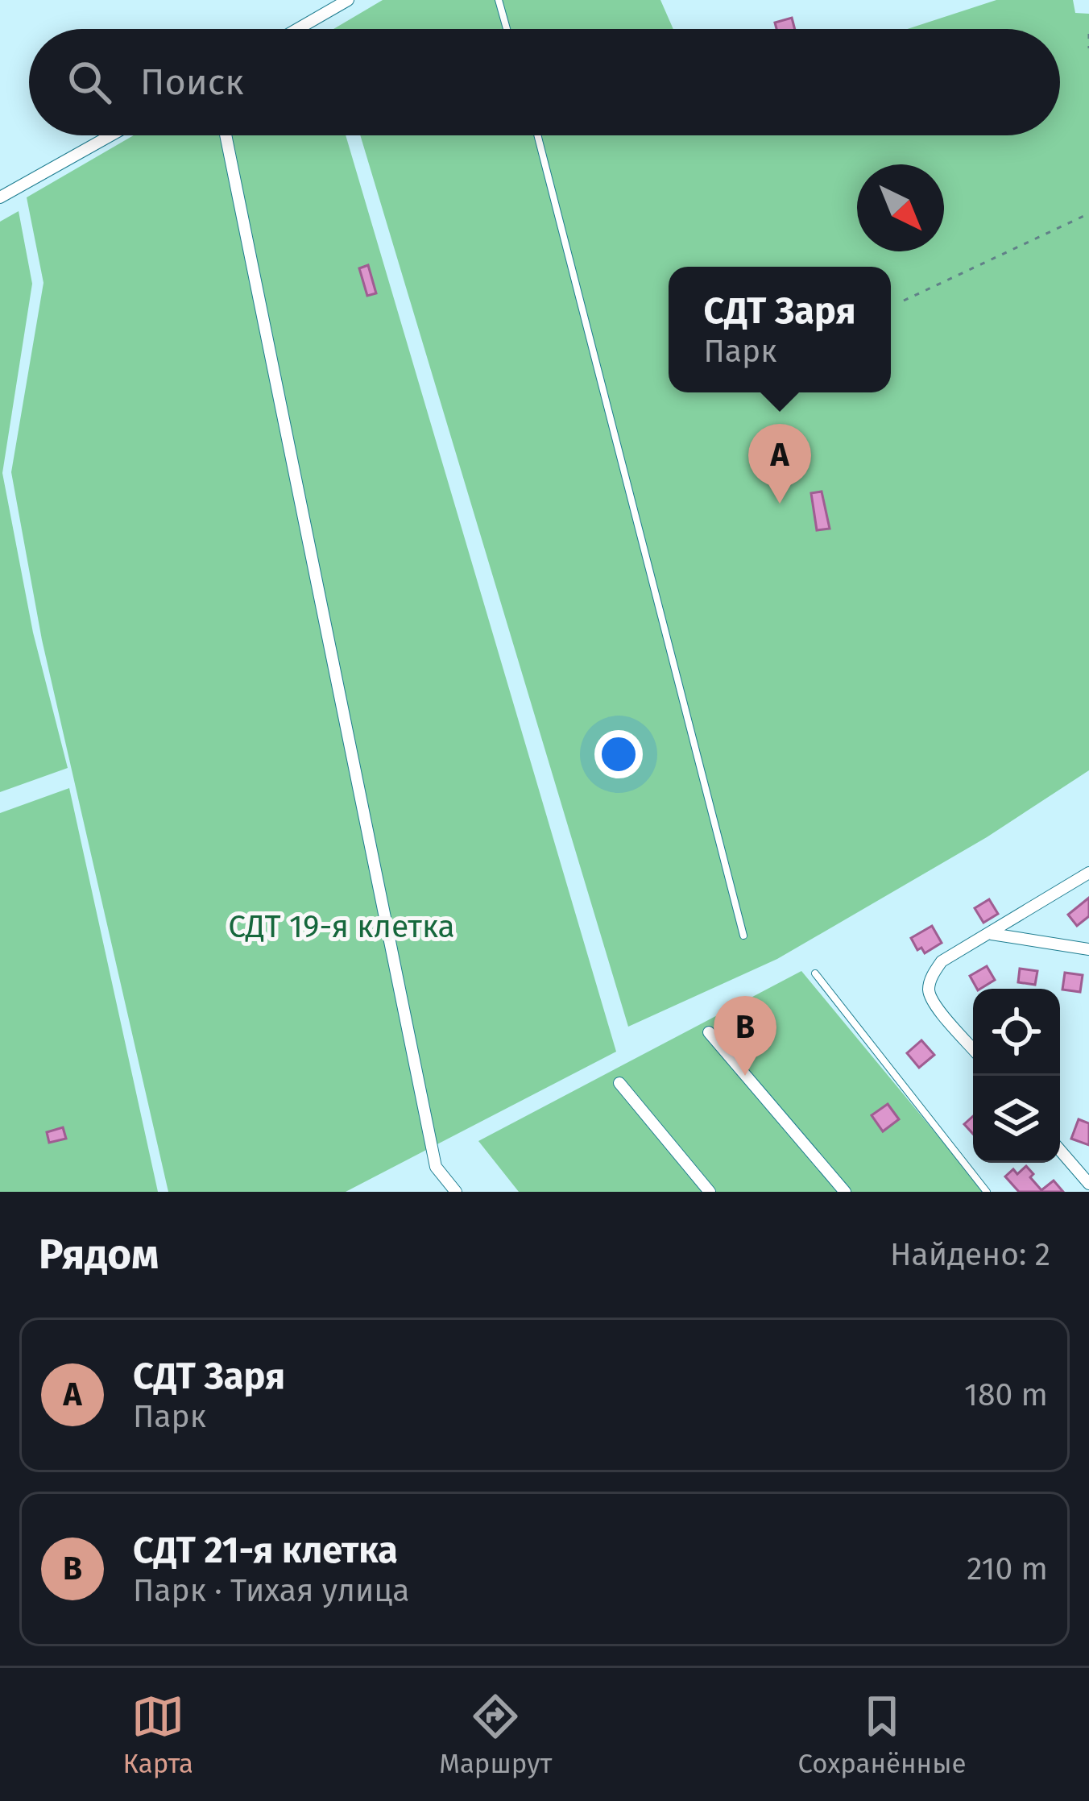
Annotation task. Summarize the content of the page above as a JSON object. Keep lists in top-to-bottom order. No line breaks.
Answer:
{"parks":["СДТ 19-я клетка"],"north":"bottom right","page":{"search":"Поиск","popup":["СДТ Заря","Парк"],"pins":["A","B"],"heading":["Рядом","Найдено: 2"],"list":[{"mark":"A","name":"СДТ Заря","note":"Парк","value":"180 m"},{"mark":"B","name":"СДТ 21-я клетка","note":"Парк · Тихая улица","value":"210 m"}],"nav":["Карта","Маршрут","Сохранённые"]}}
